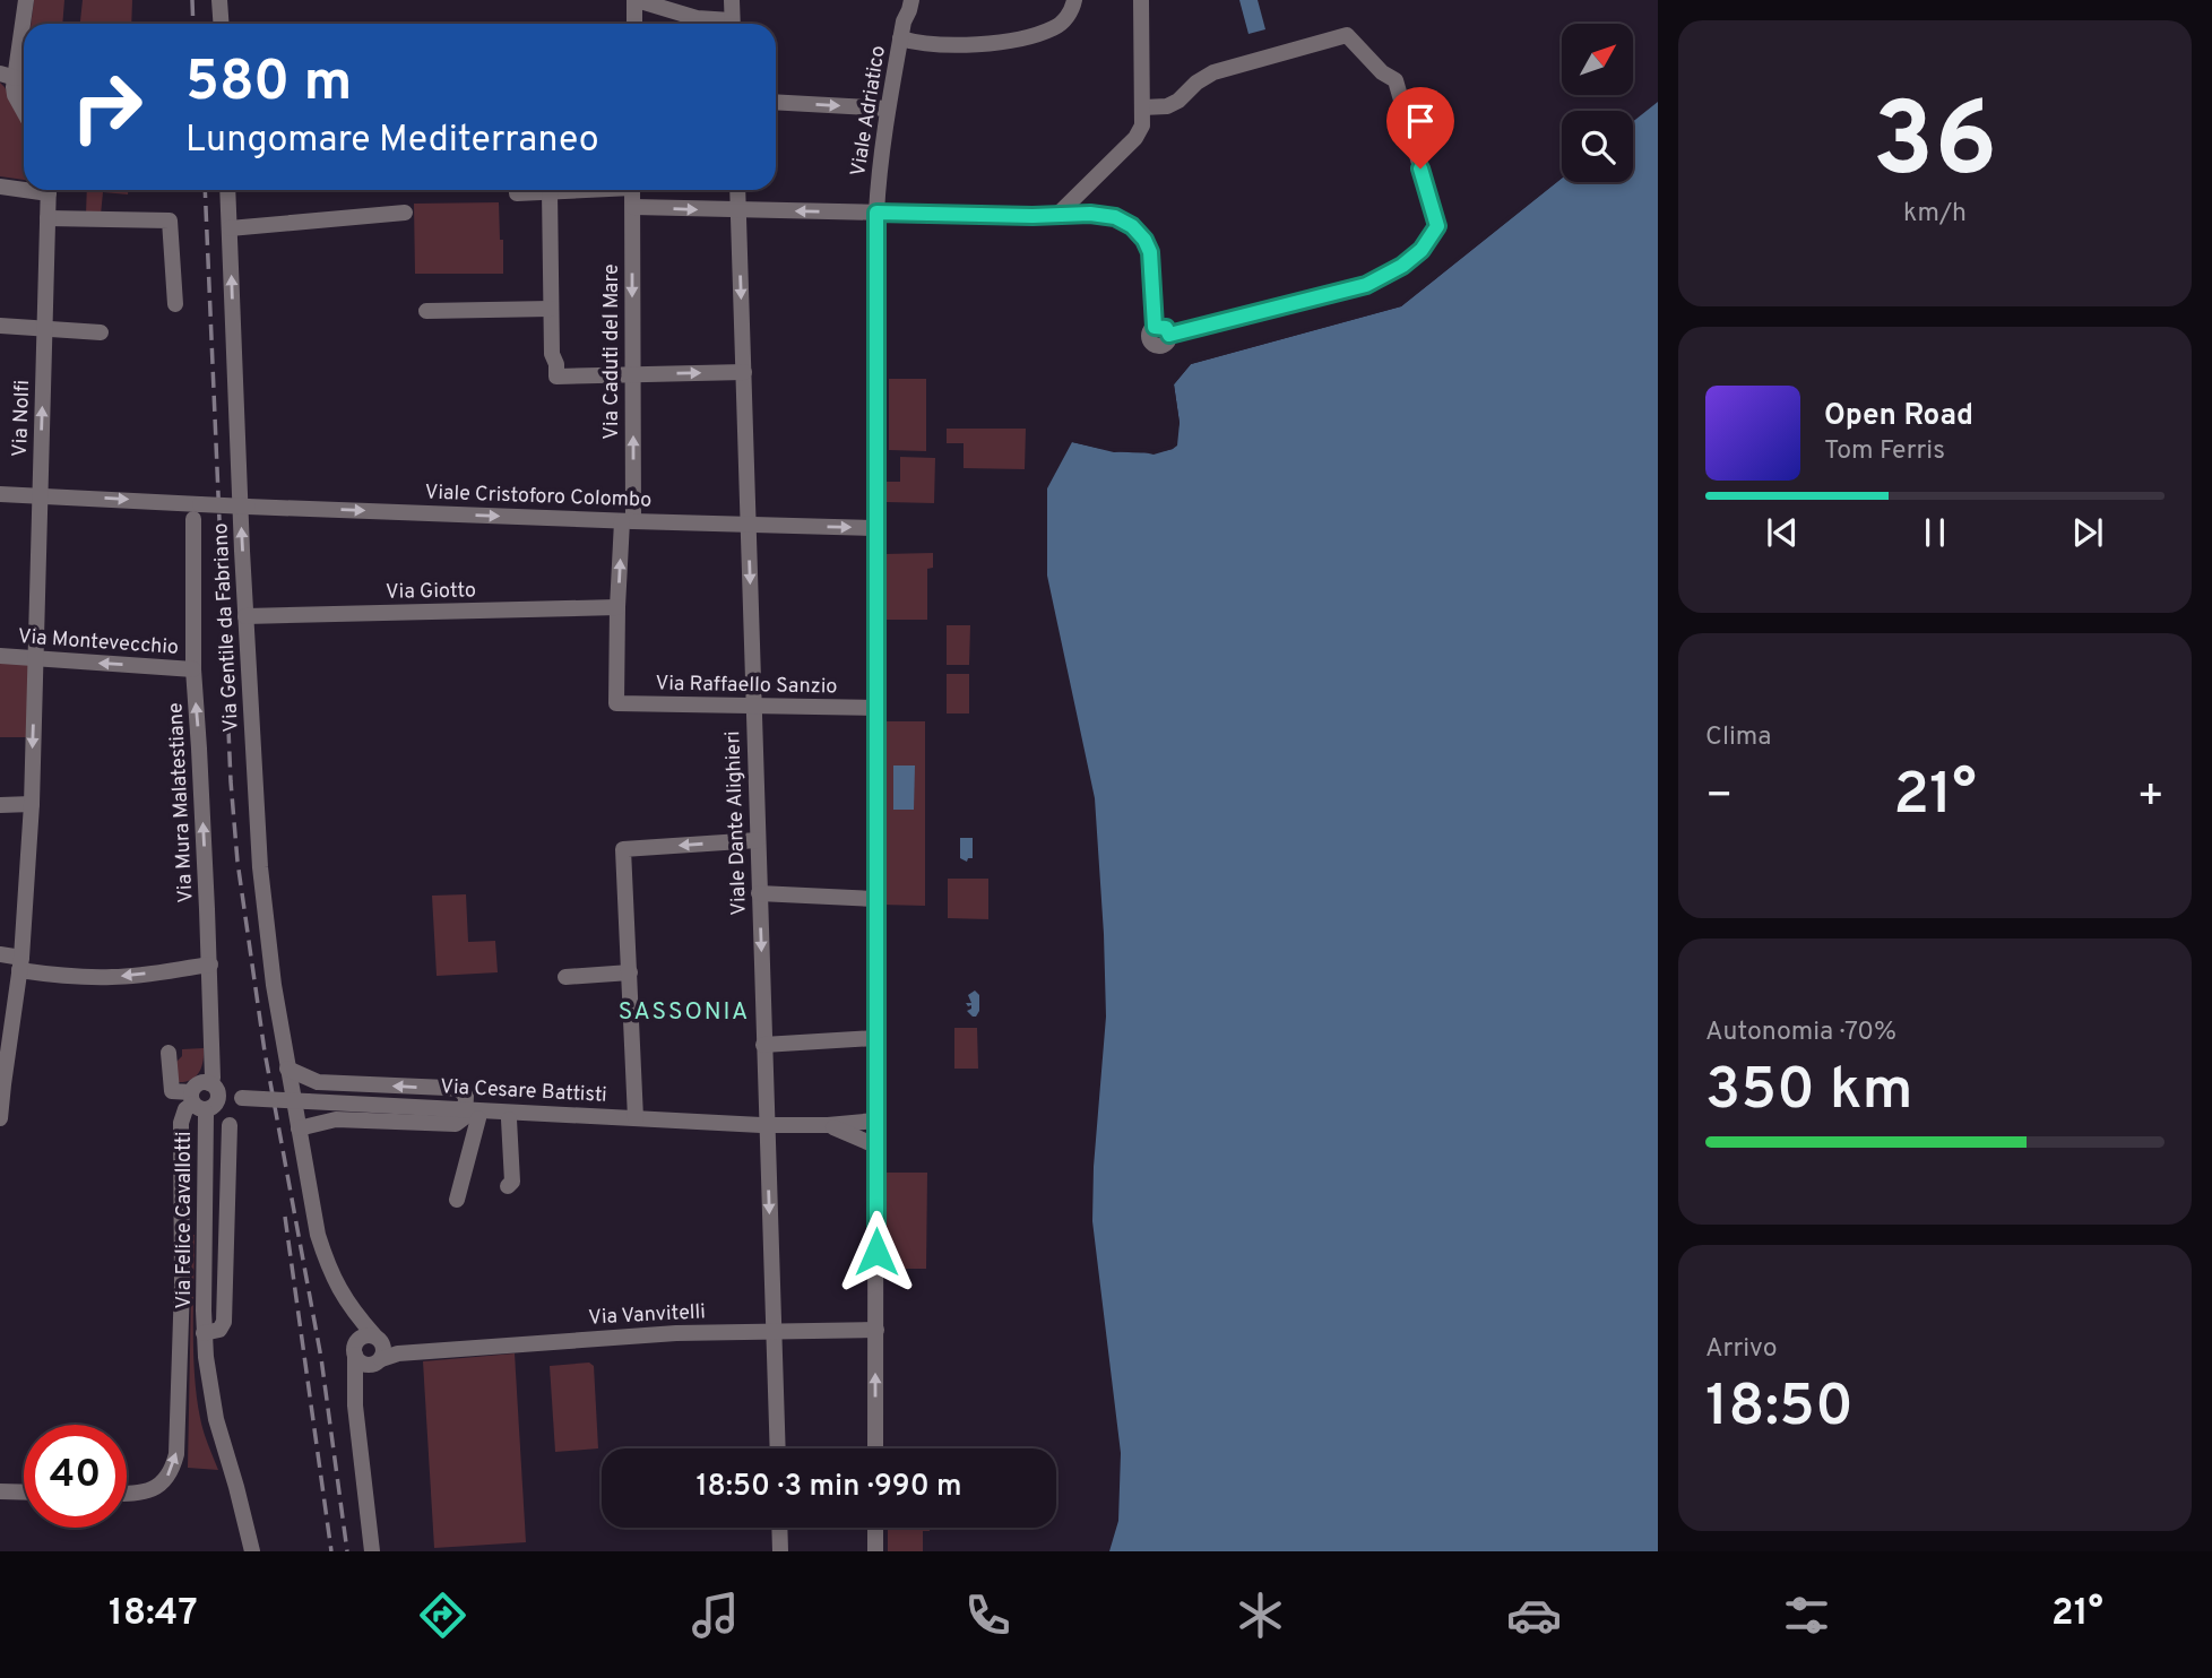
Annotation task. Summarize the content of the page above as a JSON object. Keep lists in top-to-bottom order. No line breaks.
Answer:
{"streets":{"street":["Viale Adriatico","Via Caduti del Mare","Via Nolfi","Viale Cristoforo Colombo","Via Giotto","Via Gentile da Fabriano","Via Montevecchio","Via Raffaello Sanzio","Via Mura Malatestiane","Viale Dante Alighieri","Via Cesare Battisti","Via Felice Cavallotti","Via Vanvitelli"]},"crossings":[["Viale Adriatico","Viale Cristoforo Colombo"],["Viale Adriatico","Via Raffaello Sanzio"],["Viale Adriatico","Via Cesare Battisti"],["Viale Adriatico","Via Vanvitelli"],["Via Caduti del Mare","Viale Cristoforo Colombo"],["Via Caduti del Mare","Via Giotto"],["Via Caduti del Mare","Via Raffaello Sanzio"],["Via Nolfi","Viale Cristoforo Colombo"],["Via Nolfi","Via Montevecchio"],["Viale Cristoforo Colombo","Via Mura Malatestiane"],["Viale Cristoforo Colombo","Viale Dante Alighieri"],["Via Giotto","Via Gentile da Fabriano"],["Via Gentile da Fabriano","Via Vanvitelli"],["Via Montevecchio","Via Mura Malatestiane"],["Via Raffaello Sanzio","Viale Dante Alighieri"],["Via Mura Malatestiane","Via Cesare Battisti"],["Viale Dante Alighieri","Via Cesare Battisti"],["Viale Dante Alighieri","Via Vanvitelli"]],"one_way":["Viale Cristoforo Colombo","Via Montevecchio","Via Mura Malatestiane","Viale Dante Alighieri"],"districts":["SASSONIA"],"north":"top right","page":{"tile":[["36","km/h"],"Clima",["Autonomia · 70%","350 km"],["Arrivo","18:50"]],"turn":["580 m","Lungomare Mediterraneo"],"song":["Open Road","Tom Ferris"],"heat":["−","21°","+"],"limit":"40","trip":"18:50 · 3 min · 990 m","tabs":["18:47","21°"]}}
